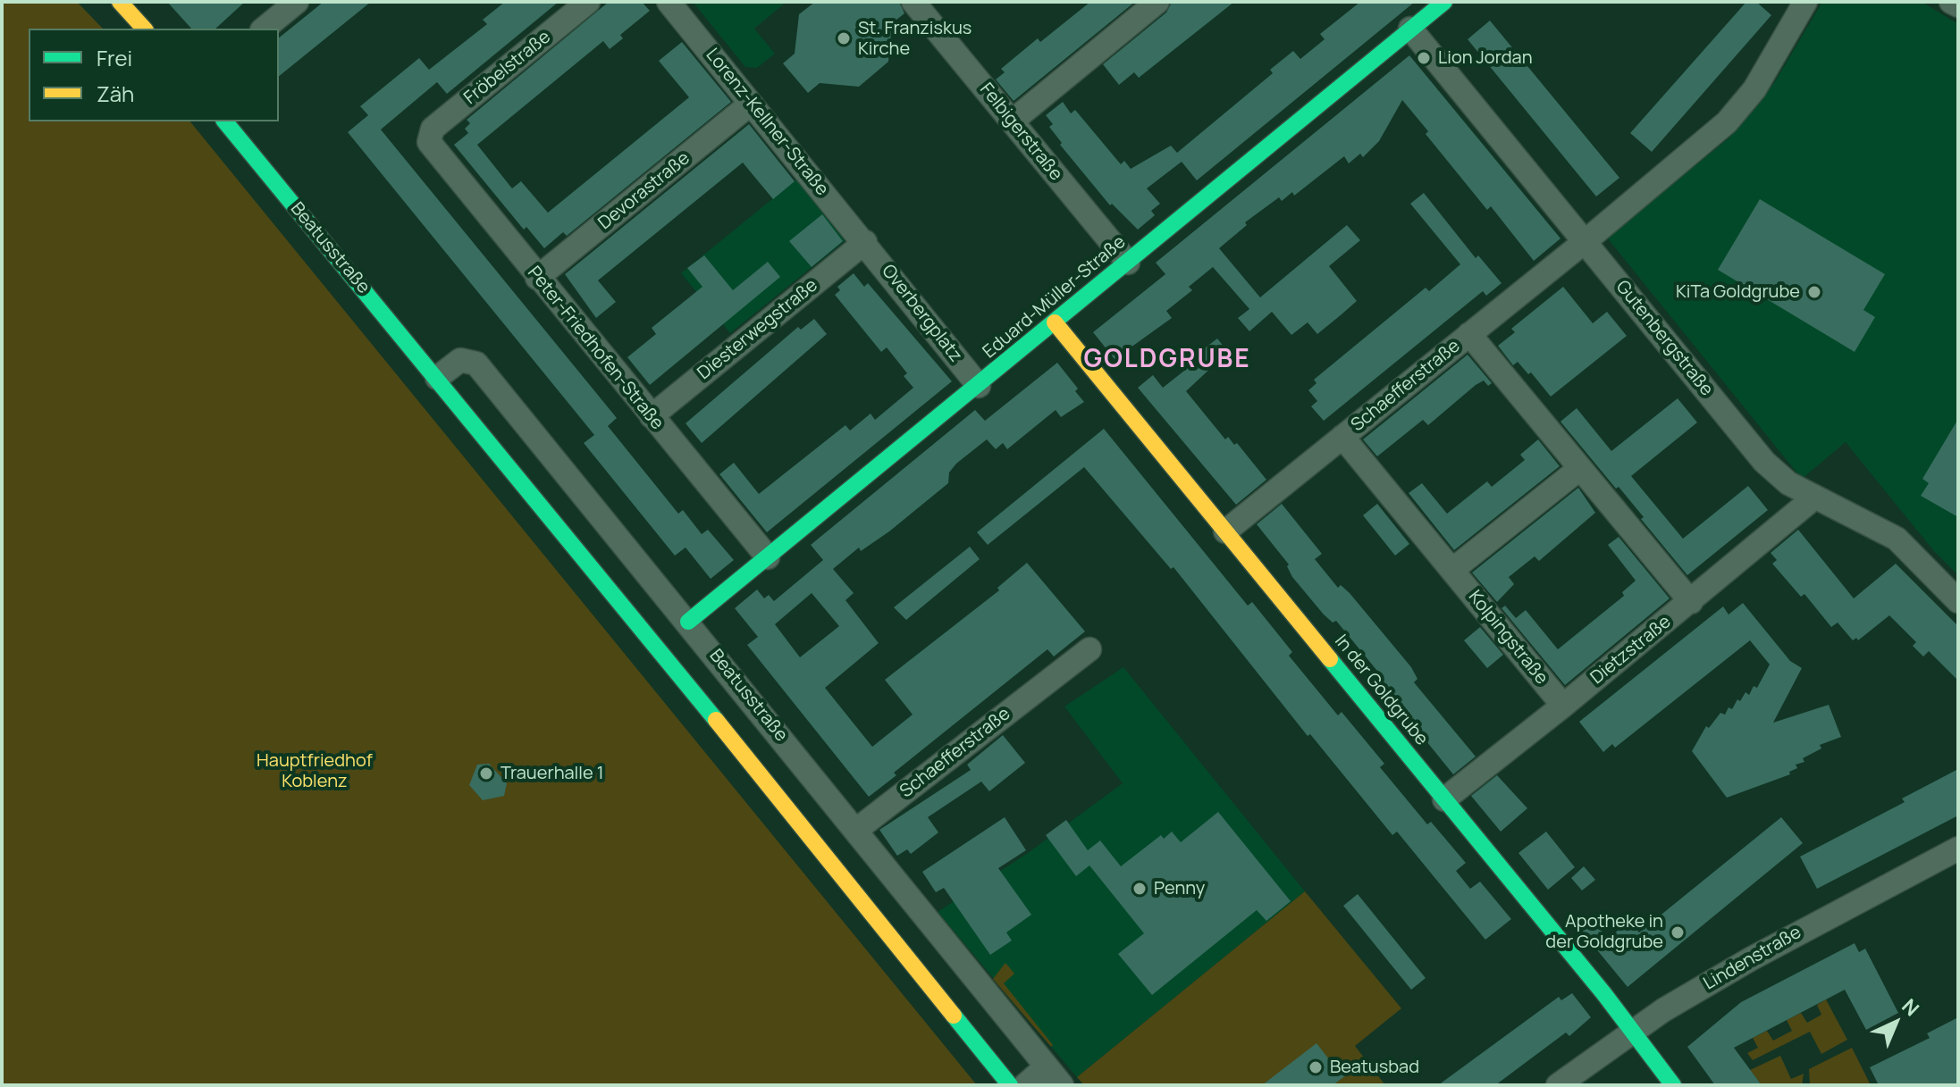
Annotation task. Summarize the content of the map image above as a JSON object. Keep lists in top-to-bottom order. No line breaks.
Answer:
{"streets":{"street":["Fröbelstraße","Lorenz-Kellner-Straße","Felbigerstraße","Devorastraße","Beatusstraße","Eduard-Müller-Straße","Overbergplatz","Diesterwegstraße","Gutenbergstraße","Peter-Friedhofen-Straße","Schaefferstraße","Kolpingstraße","Dietzstraße","In der Goldgrube","Lindenstraße"]},"crossings":[["Fröbelstraße","Peter-Friedhofen-Straße"],["Lorenz-Kellner-Straße","Devorastraße"],["Lorenz-Kellner-Straße","Overbergplatz"],["Lorenz-Kellner-Straße","Diesterwegstraße"],["Felbigerstraße","Eduard-Müller-Straße"],["Devorastraße","Peter-Friedhofen-Straße"],["Beatusstraße","Eduard-Müller-Straße"],["Beatusstraße","Schaefferstraße"],["Eduard-Müller-Straße","Overbergplatz"],["Eduard-Müller-Straße","Gutenbergstraße"],["Eduard-Müller-Straße","Peter-Friedhofen-Straße"],["Eduard-Müller-Straße","In der Goldgrube"],["Overbergplatz","Diesterwegstraße"],["Diesterwegstraße","Peter-Friedhofen-Straße"],["Gutenbergstraße","Schaefferstraße"],["Gutenbergstraße","Dietzstraße"],["Schaefferstraße","Kolpingstraße"],["Schaefferstraße","In der Goldgrube"],["Kolpingstraße","Dietzstraße"],["Dietzstraße","In der Goldgrube"],["In der Goldgrube","Lindenstraße"]],"districts":["GOLDGRUBE"],"parks":["Hauptfriedhof Koblenz"],"places":["St. Franziskus Kirche","Lion Jordan","KiTa Goldgrube","Trauerhalle 1","Penny","Apotheke in der Goldgrube","Beatusbad"],"legend":["Frei","Zäh"],"north":"top right"}
